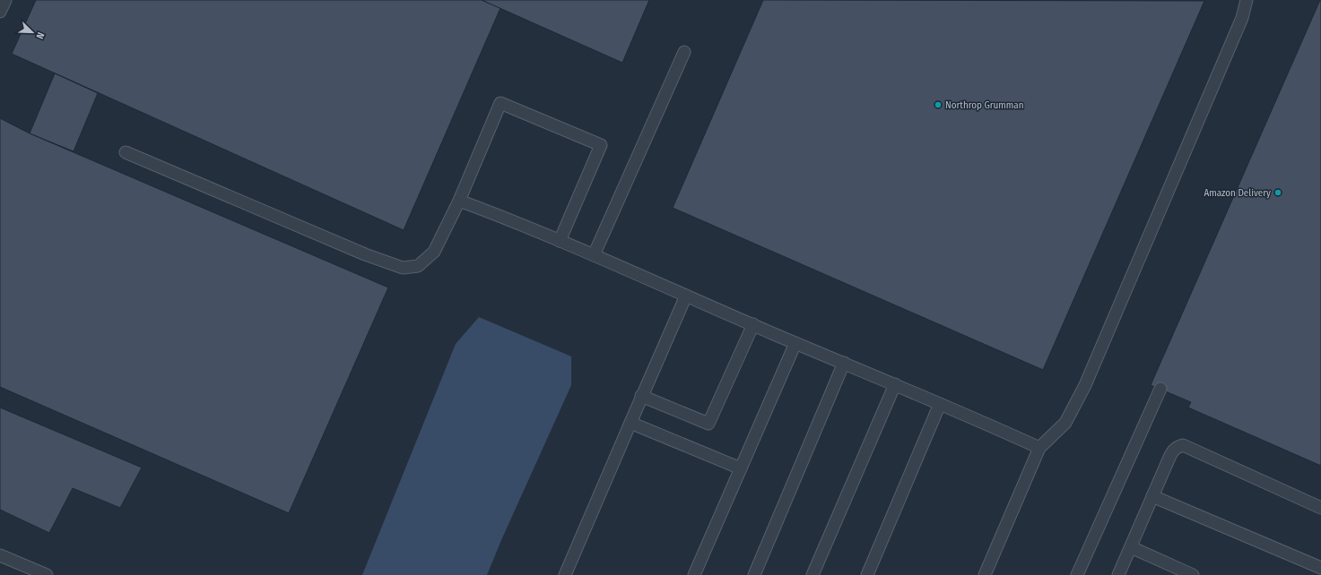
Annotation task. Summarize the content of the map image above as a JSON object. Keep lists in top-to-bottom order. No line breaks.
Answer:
{"places":["Northrop Grumman","Amazon Delivery"],"north":"bottom right"}
